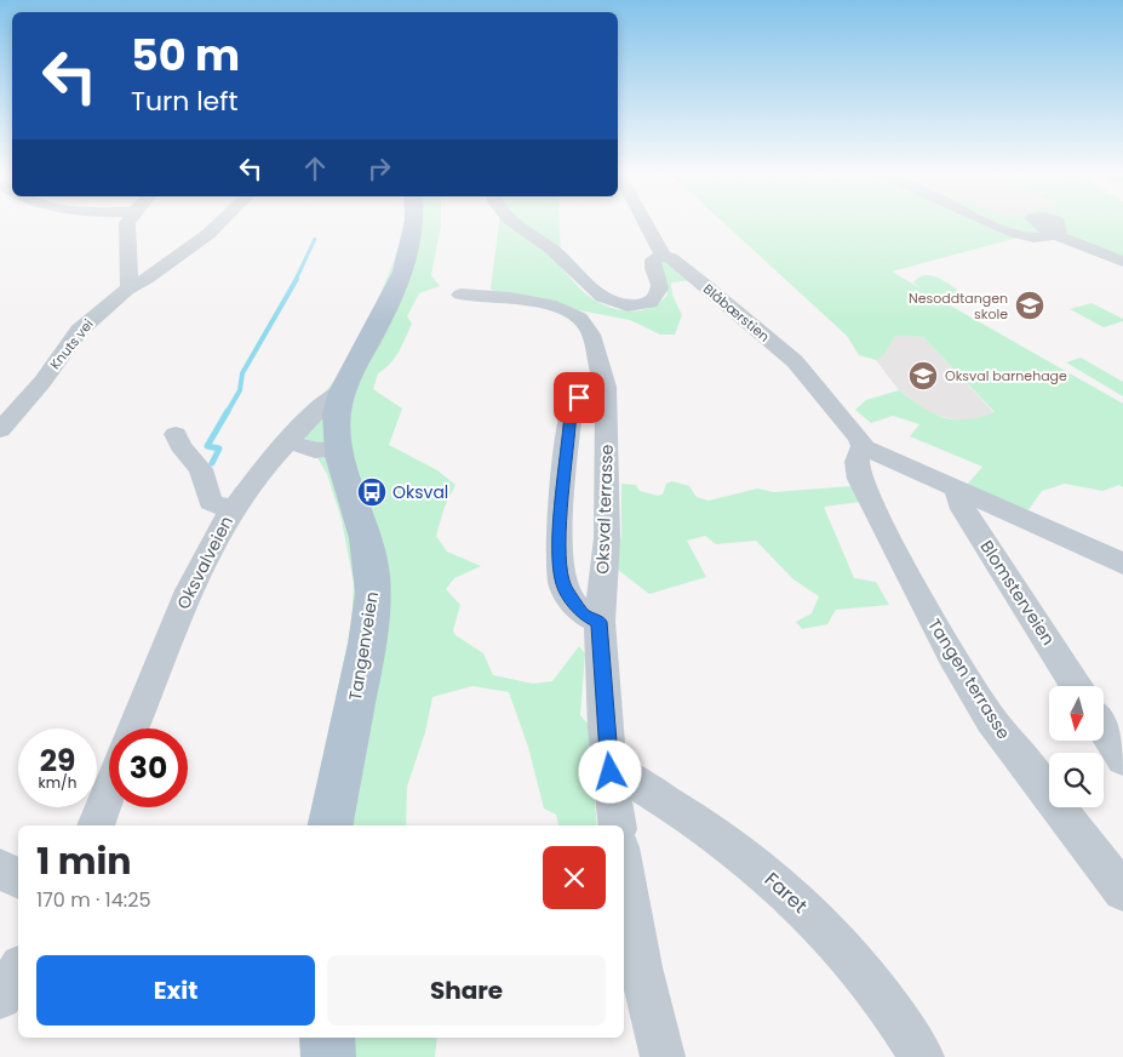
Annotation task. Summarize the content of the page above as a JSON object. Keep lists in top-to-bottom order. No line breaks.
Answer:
{"streets":{"main road":["Tangenveien"],"street":["Blåbærstien","Knuts vei","Oksval terrasse","Oksvalveien","Blomsterveien","Tangen terrasse","Faret"]},"crossings":[["Blåbærstien","Tangen terrasse"],["Oksval terrasse","Faret"],["Oksvalveien","Tangenveien"]],"places":{"school or university":["Nesoddtangen skole","Oksval barnehage"],"bus stop":["Oksval"]},"north":"bottom","page":{"turn":["50 m","Turn left"],"speed":"29 km/h","limit":"30","heading":["1 min","170 m · 14:25"],"buttons":["Exit","Share"]}}
